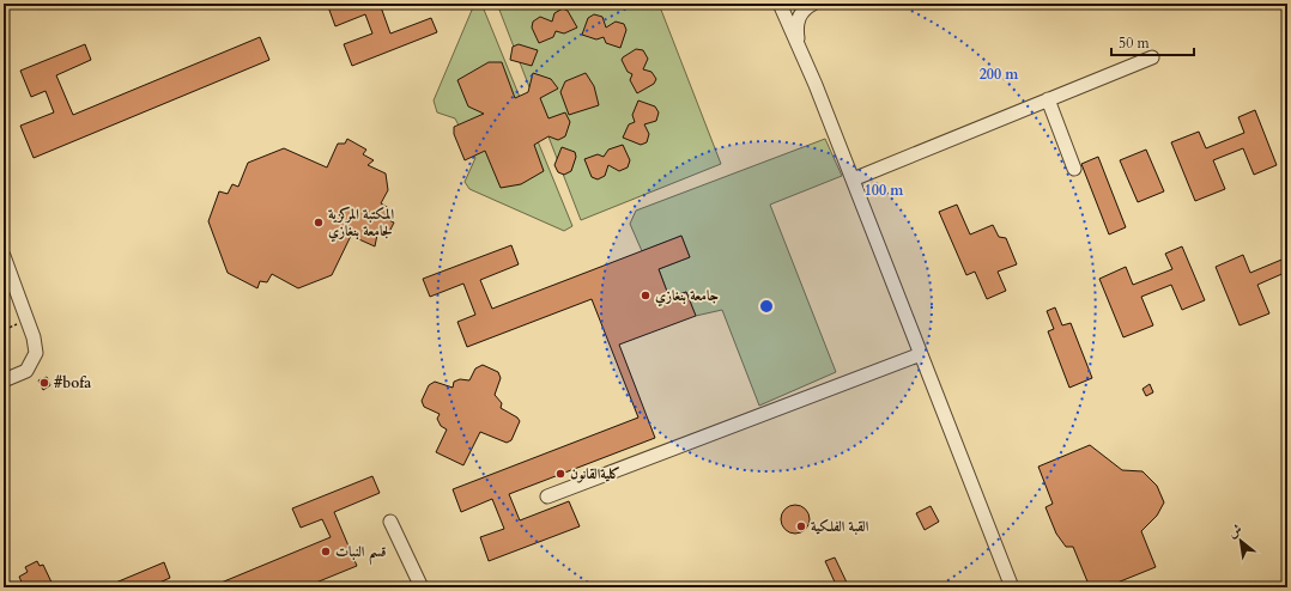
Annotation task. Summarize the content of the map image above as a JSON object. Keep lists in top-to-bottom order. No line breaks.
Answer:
{"places":["المكتبة المركزية لجامعة بنغازي","جامعة بنغازي","#bofa","كليةالقانون","القبة الفلكية","قسم النبات"],"scale_bar":"50 m","north":"top left","rings":["200 m","100 m"]}
